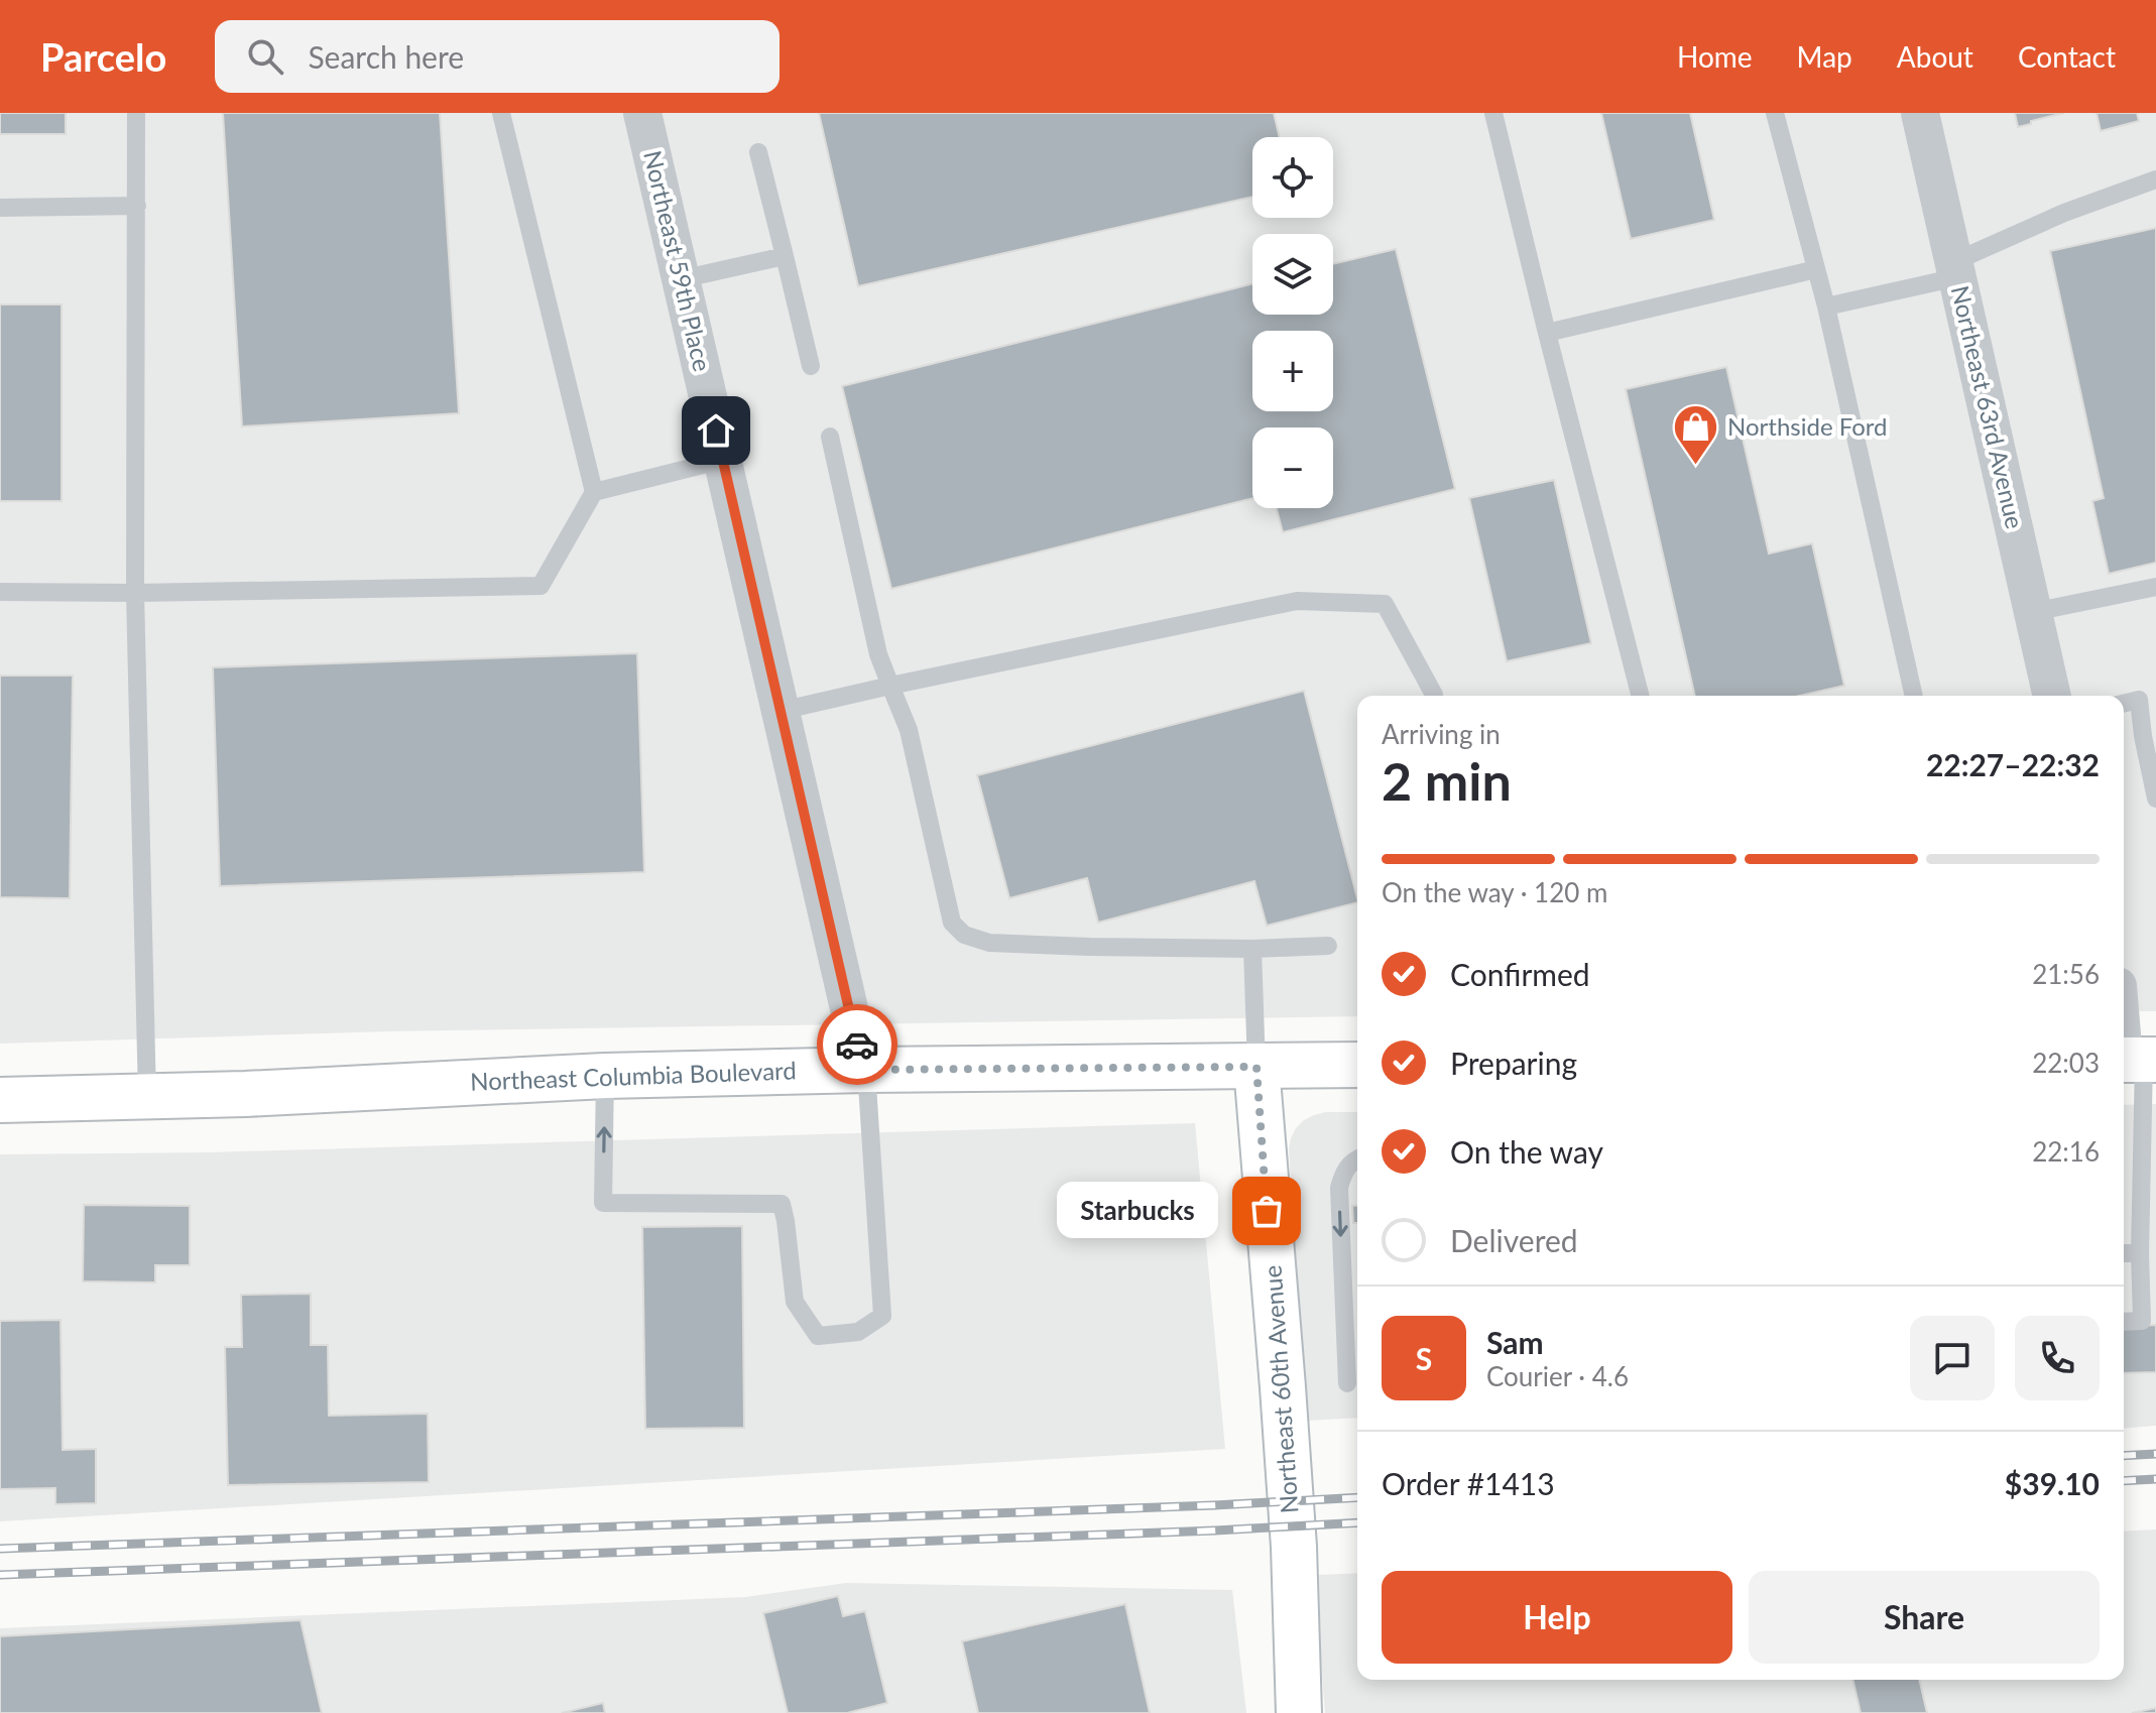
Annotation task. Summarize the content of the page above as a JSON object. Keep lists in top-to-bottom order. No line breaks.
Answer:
{"streets":{"main road":["Northeast Columbia Boulevard","Northeast 60th Avenue"],"street":["Northeast 59th Place","Northeast 63rd Avenue"]},"crossings":[["Northeast 59th Place","Northeast Columbia Boulevard"],["Northeast Columbia Boulevard","Northeast 60th Avenue"]],"places":{"shop":["Northside Ford"],"other":["Starbucks"]},"page":{"header":"Parcelo","search":"Search here","nav":["Home","Map","About","Contact"],"map_buttons":["+","−"],"heading":["2 min","Arriving in","22:27–22:32"],"panel":["Sam","Courier · 4.6","Order #1413","$39.10"],"bar":"On the way · 120 m","list":[["Confirmed","21:56"],["Preparing","22:03"],["On the way","22:16"],"Delivered"],"bubble":"Starbucks","round":"S","buttons":["Help","Share"]}}
